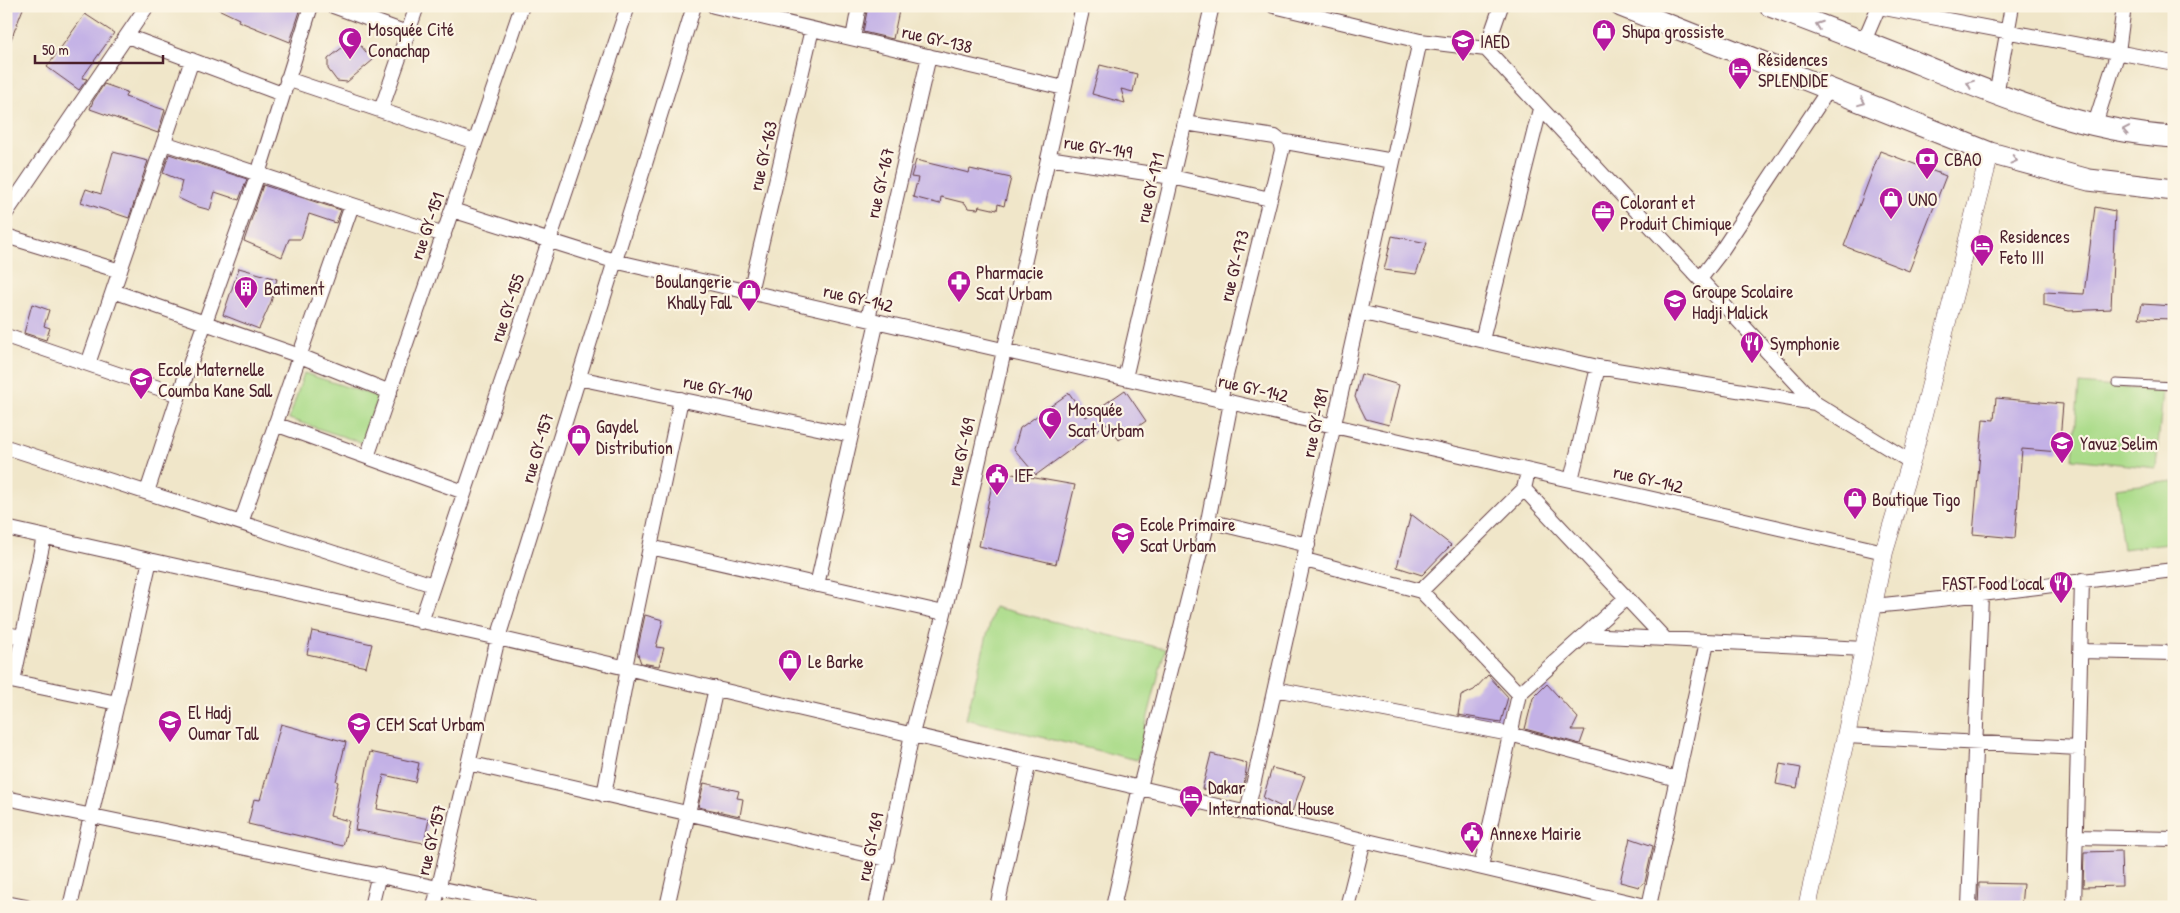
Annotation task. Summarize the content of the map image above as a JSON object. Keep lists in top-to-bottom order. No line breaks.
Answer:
{"streets":{"street":["rue GY-138","rue GY-149","rue GY-163","rue GY-167","rue GY-171","rue GY-151","rue GY-173","rue GY-142","rue GY-155","rue GY-140","rue GY-181","rue GY-157","rue GY-169"]},"crossings":[["rue GY-138","rue GY-163"],["rue GY-138","rue GY-167"],["rue GY-138","rue GY-169"],["rue GY-149","rue GY-171"],["rue GY-149","rue GY-173"],["rue GY-149","rue GY-169"],["rue GY-163","rue GY-142"],["rue GY-167","rue GY-142"],["rue GY-167","rue GY-140"],["rue GY-171","rue GY-142"],["rue GY-151","rue GY-142"],["rue GY-173","rue GY-142"],["rue GY-142","rue GY-155"],["rue GY-142","rue GY-181"],["rue GY-142","rue GY-157"],["rue GY-142","rue GY-169"],["rue GY-140","rue GY-157"]],"places":{"shop":["Shupa grossiste","UNO","Boulangerie Khally Fall","Gaydel Distribution","Boutique Tigo","Le Barke"],"mosque":["Mosquée Cité Conachap","Mosquée Scat Urbam"],"school or university":["IAED","Groupe Scolaire Hadji Malick","Ecole Maternelle Coumba Kane Sall","Yavuz Selim","Ecole Primaire Scat Urbam","El Hadj Oumar Tall","CEM Scat Urbam"],"hotel":["Résidences SPLENDIDE","Residences Feto III","Dakar International House"],"bank":["CBAO"],"office":["Colorant et Produit Chimique"],"pharmacy":["Pharmacie Scat Urbam"],"building":["Batiment"],"restaurant":["Symphonie","FAST Food Local"],"public building":["IEF","Annexe Mairie"]},"scale_bar":"50 m"}
